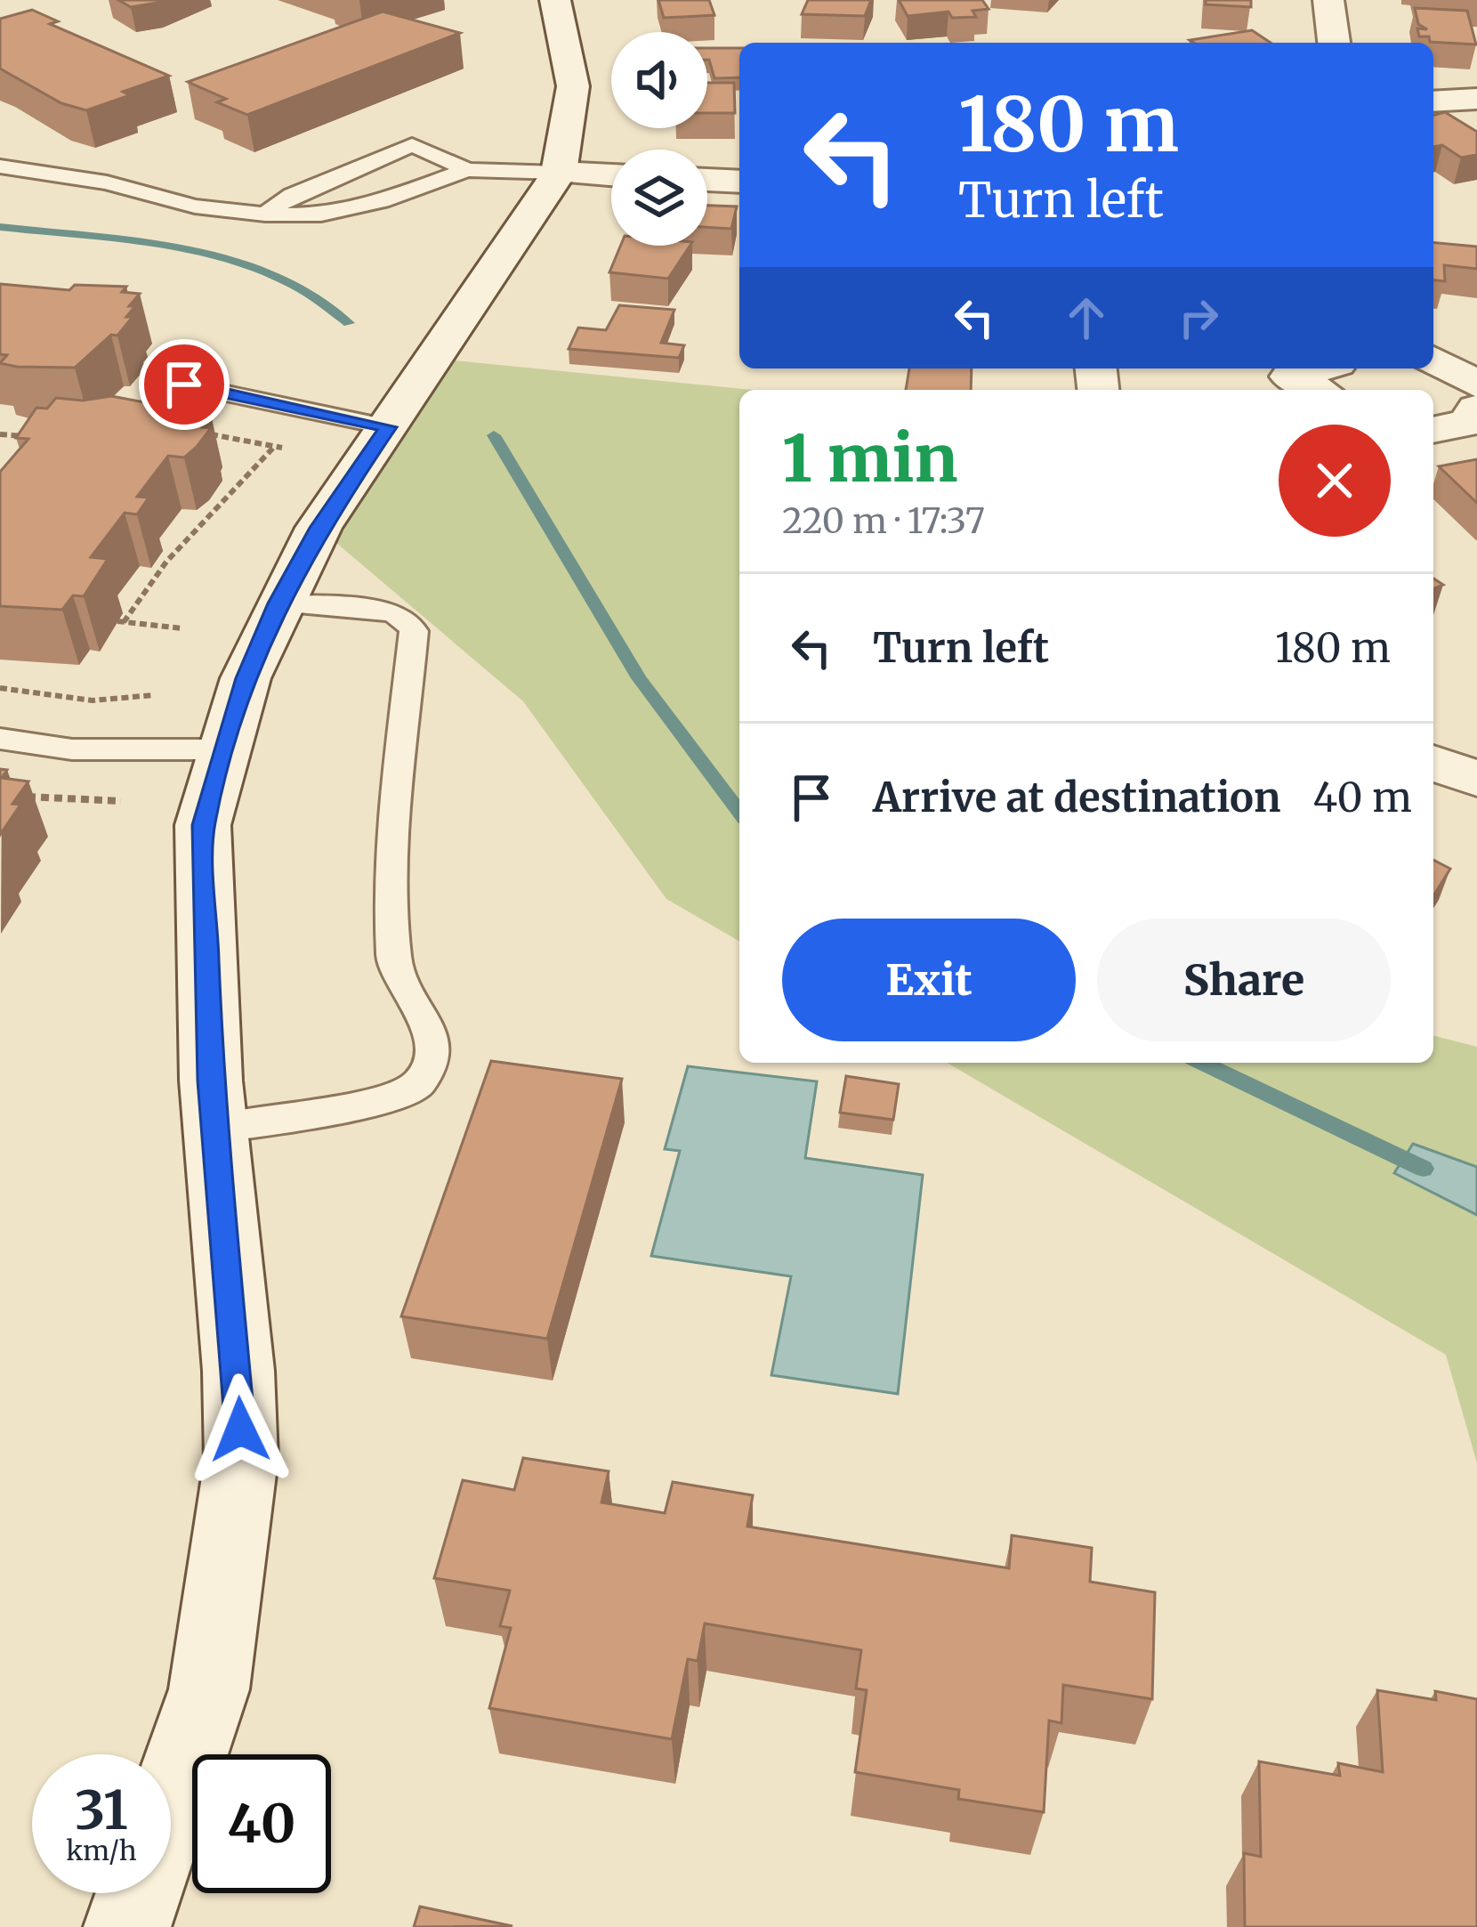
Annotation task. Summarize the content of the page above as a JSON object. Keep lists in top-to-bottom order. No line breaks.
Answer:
{"page":{"turn":["180 m","Turn left"],"heading":["1 min","220 m · 17:37"],"list":[{"name":"Turn left","value":"180 m"},{"name":"Arrive at destination","value":"40 m"}],"buttons":["Exit","Share"],"speed":"31 km/h","limit":"40"}}
